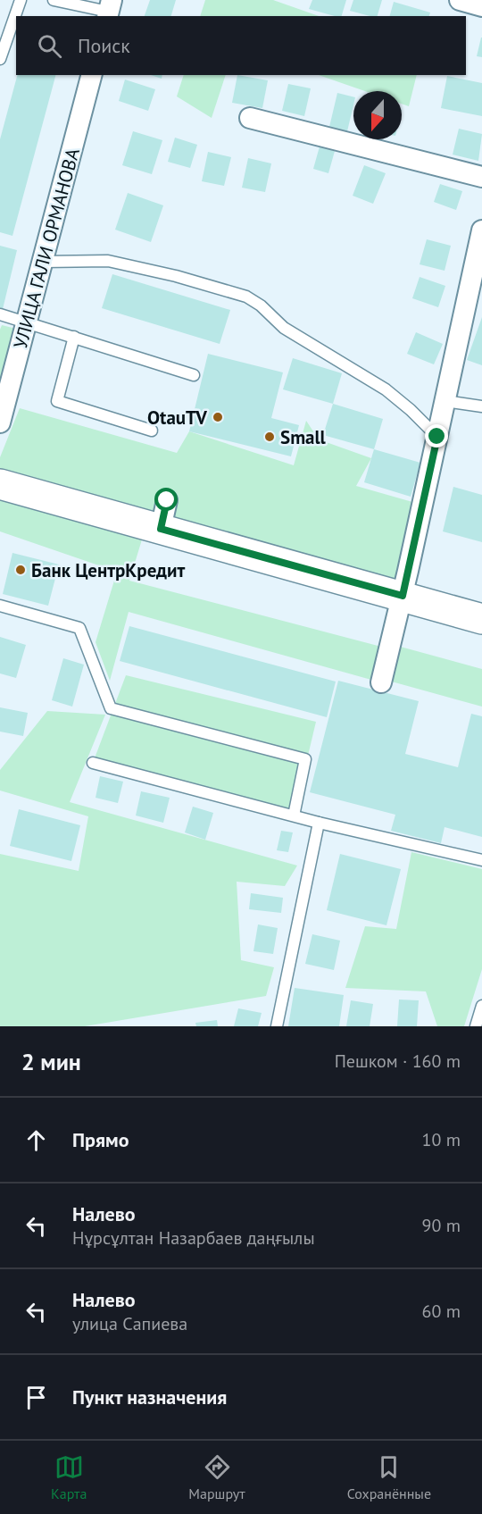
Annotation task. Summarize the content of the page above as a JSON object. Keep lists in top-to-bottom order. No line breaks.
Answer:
{"streets":{"street":["УЛИЦА ГАЛИ ОРМАНОВА"]},"places":["OtauTV","Small","Банк ЦентрКредит"],"north":"bottom","page":{"search":"Поиск","heading":["2 мин","Пешком · 160 m"],"list":[["Прямо","10 m"],["Налево","Нұрсұлтан Назарбаев даңғылы","90 m"],["Налево","улица Сапиева","60 m"],"Пункт назначения"],"nav":["Карта","Маршрут","Сохранённые"]}}
